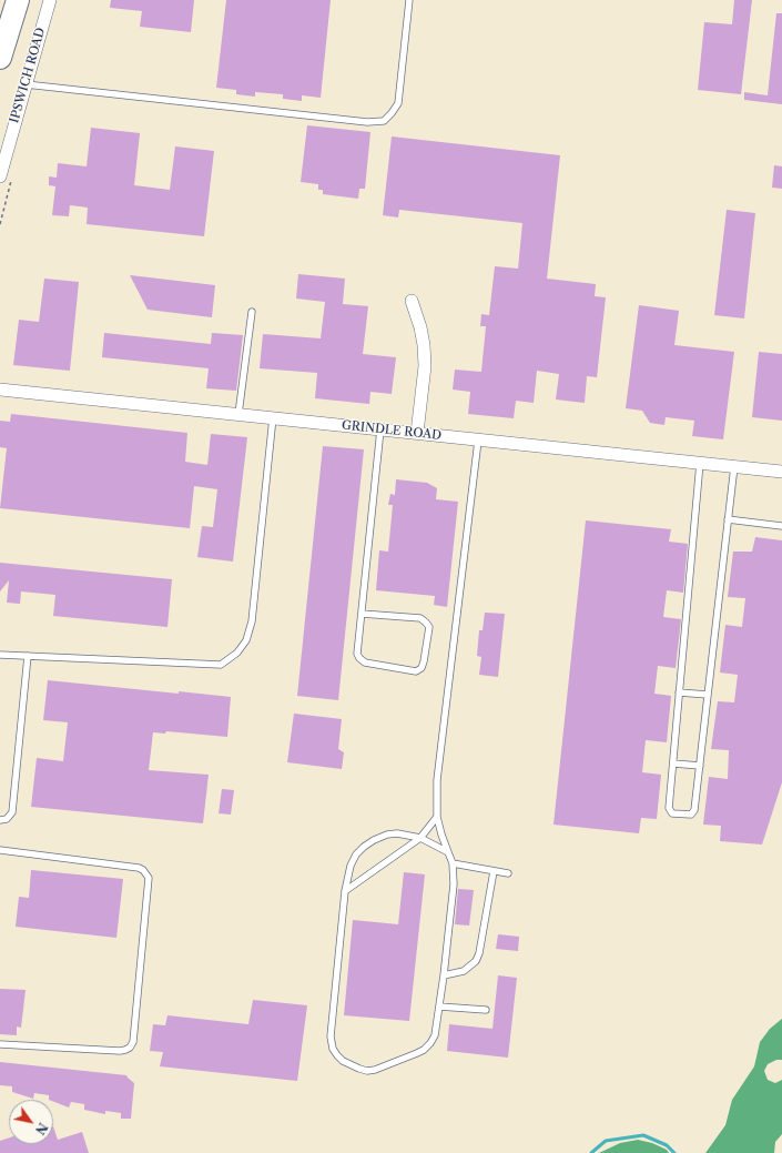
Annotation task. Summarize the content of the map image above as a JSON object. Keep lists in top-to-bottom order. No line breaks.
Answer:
{"streets":{"street":["IPSWICH ROAD","GRINDLE ROAD"]},"north":"bottom right"}
